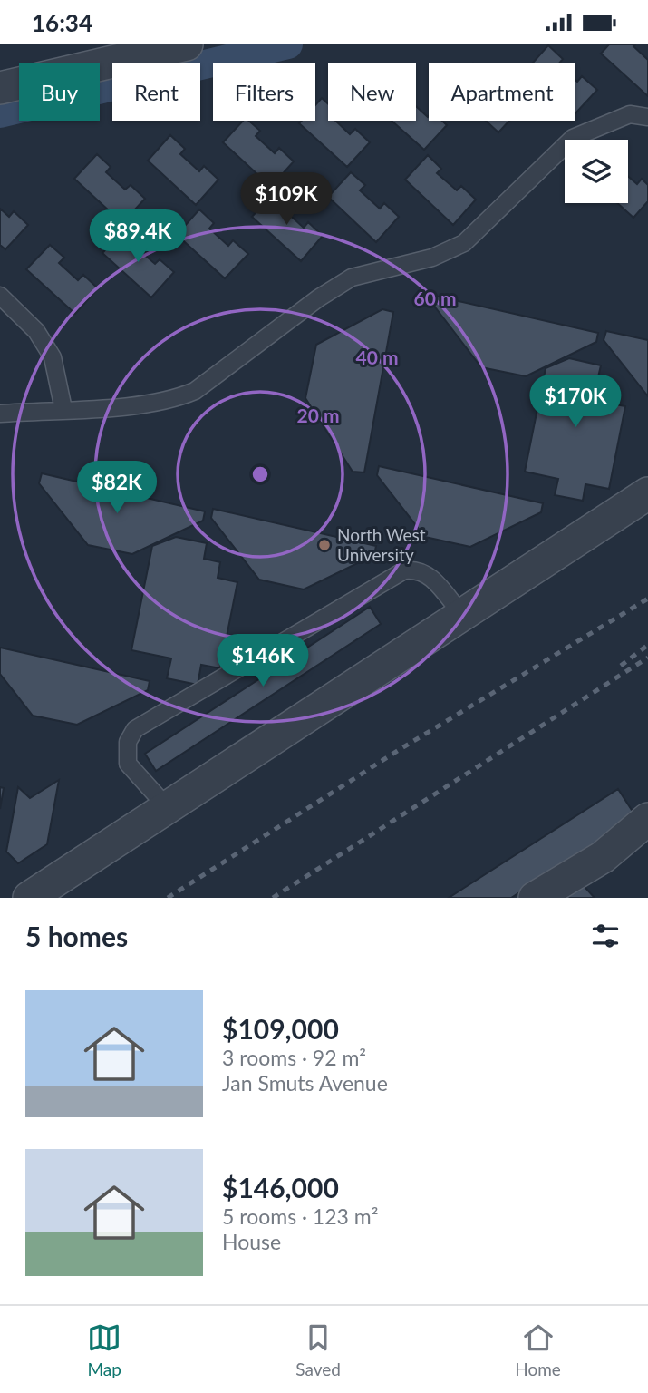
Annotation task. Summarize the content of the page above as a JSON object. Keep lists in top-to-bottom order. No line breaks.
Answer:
{"places":["North West University"],"page":{"status":"16:34","chip":["Buy","Rent","Filters","New","Apartment"],"price":["$109K","$89.4K","$170K","$82K","$146K"],"heading":"5 homes","list":[{"name":"$109,000","note":"3 rooms · 92 m² · Jan Smuts Avenue"},{"name":"$146,000","note":"5 rooms · 123 m² · House"}],"tabs":["Map","Saved","Home"]},"rings":["60 m","40 m","20 m"]}
